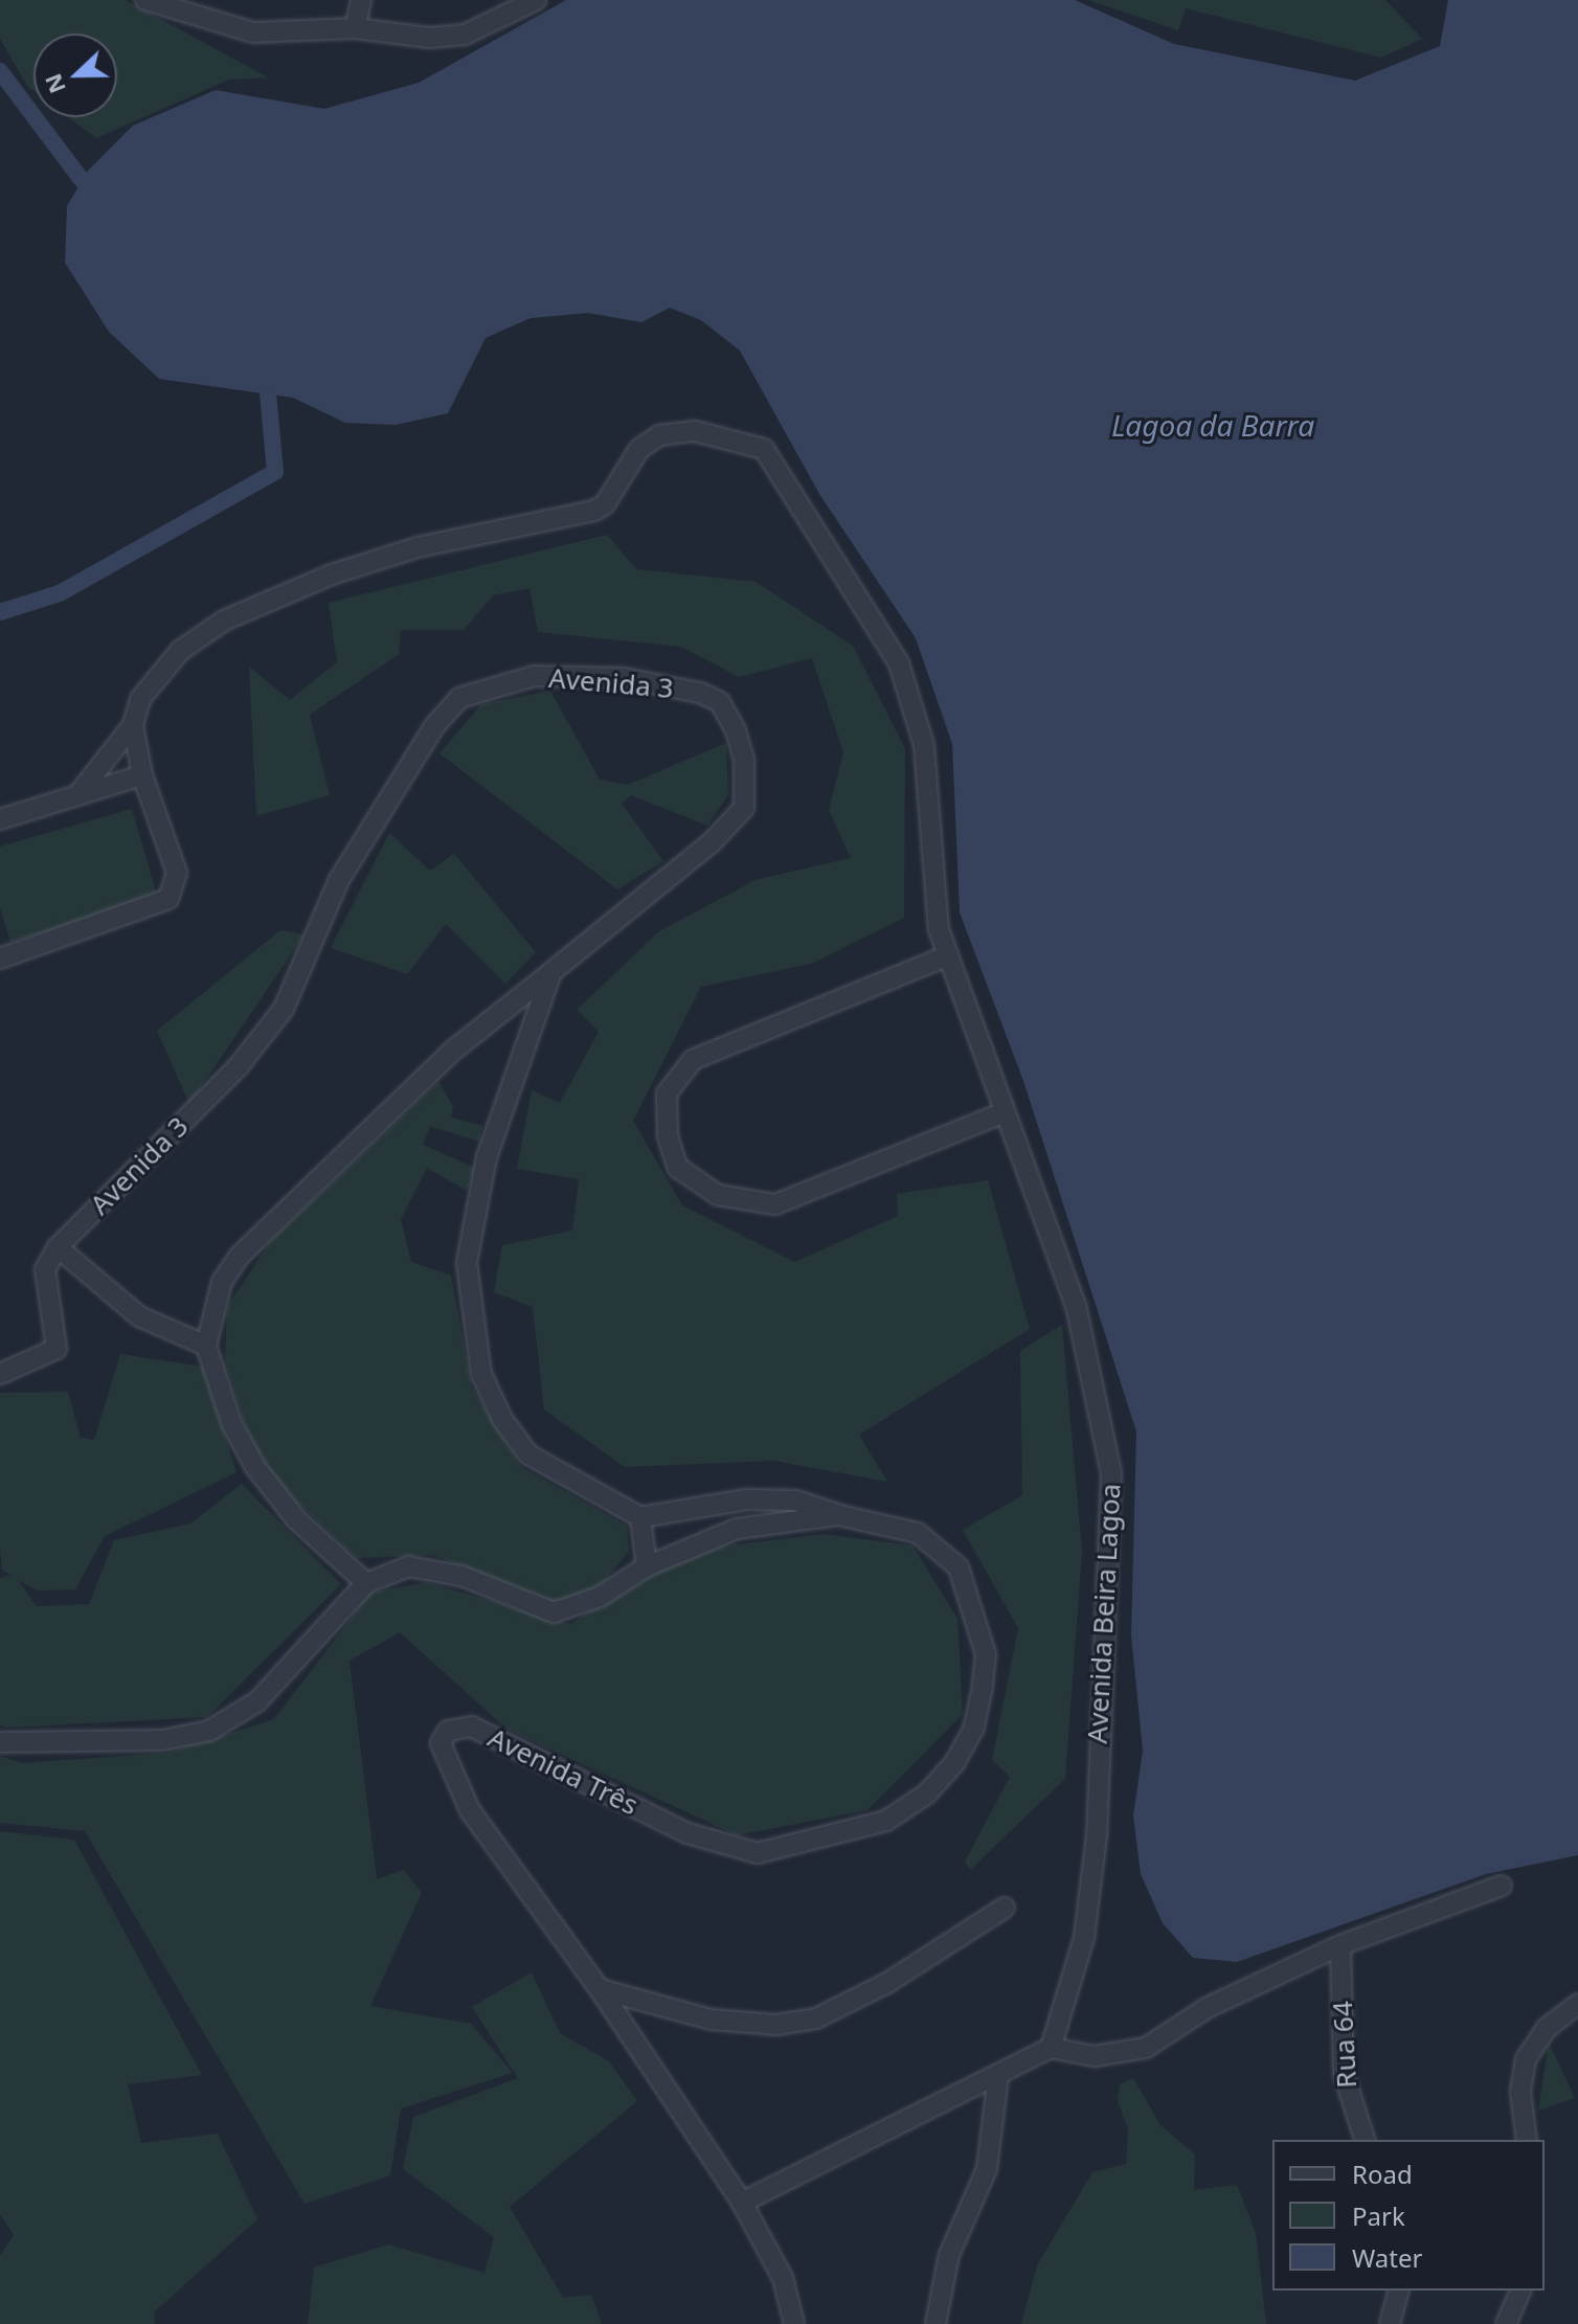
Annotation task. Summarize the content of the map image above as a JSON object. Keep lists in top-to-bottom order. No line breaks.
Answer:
{"streets":{"street":["Avenida 3","Avenida Beira Lagoa","Avenida Três","Rua 64"]},"water":["Lagoa da Barra"],"legend":["Road","Park","Water"],"north":"left"}
